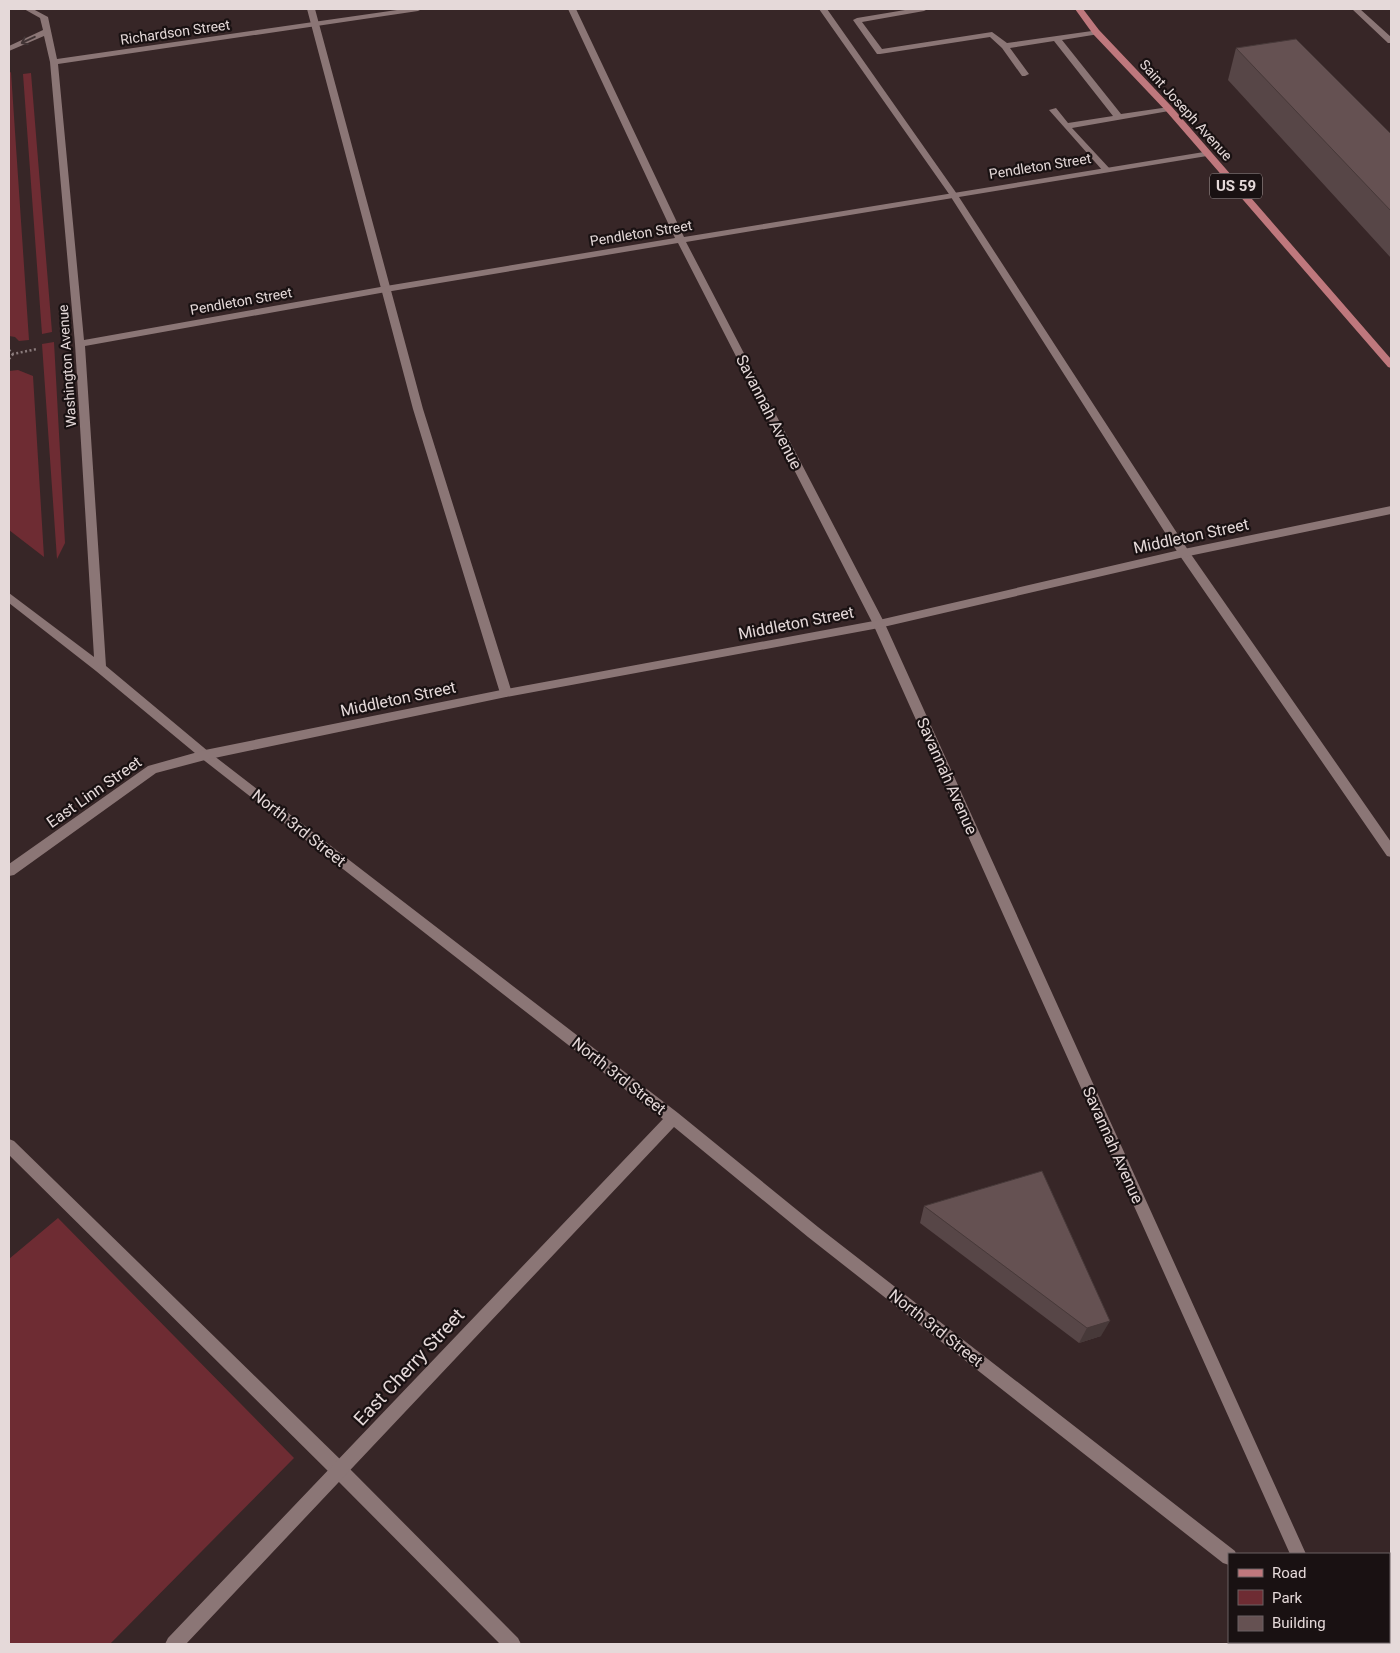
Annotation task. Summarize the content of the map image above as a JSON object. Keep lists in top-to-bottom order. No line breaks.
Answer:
{"streets":{"main road":["Saint Joseph Avenue","US 59"],"street":["Richardson Street","Pendleton Street","Washington Avenue","Savannah Avenue","Middleton Street","East Linn Street","North 3rd Street","East Cherry Street"]},"crossings":[["Richardson Street","Washington Avenue"],["Saint Joseph Avenue","Pendleton Street"],["Pendleton Street","Washington Avenue"],["Pendleton Street","Savannah Avenue"],["Washington Avenue","North 3rd Street"],["Savannah Avenue","Middleton Street"],["Middleton Street","East Linn Street"],["Middleton Street","North 3rd Street"],["East Linn Street","North 3rd Street"],["North 3rd Street","East Cherry Street"]],"legend":["Road","Park","Building"]}
